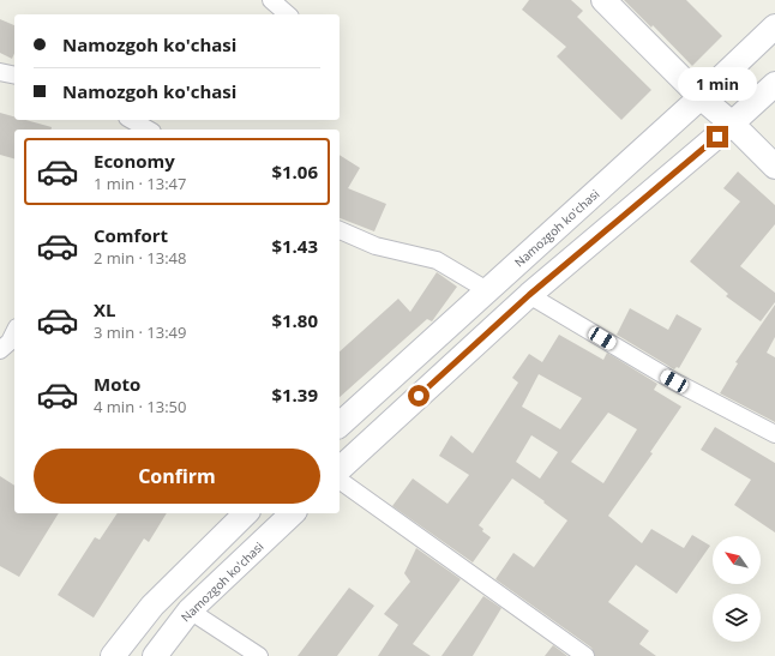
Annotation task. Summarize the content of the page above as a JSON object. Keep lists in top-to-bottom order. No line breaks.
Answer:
{"streets":{"main road":["Namozgoh ko'chasi"]},"north":"top left","page":{"banner":["Namozgoh ko'chasi","Namozgoh ko'chasi"],"bubble":"1 min","list":[{"name":"Economy","note":"1 min · 13:47","value":"$1.06"},{"name":"Comfort","note":"2 min · 13:48","value":"$1.43"},{"name":"XL","note":"3 min · 13:49","value":"$1.80"},{"name":"Moto","note":"4 min · 13:50","value":"$1.39"}],"buttons":"Confirm"}}
